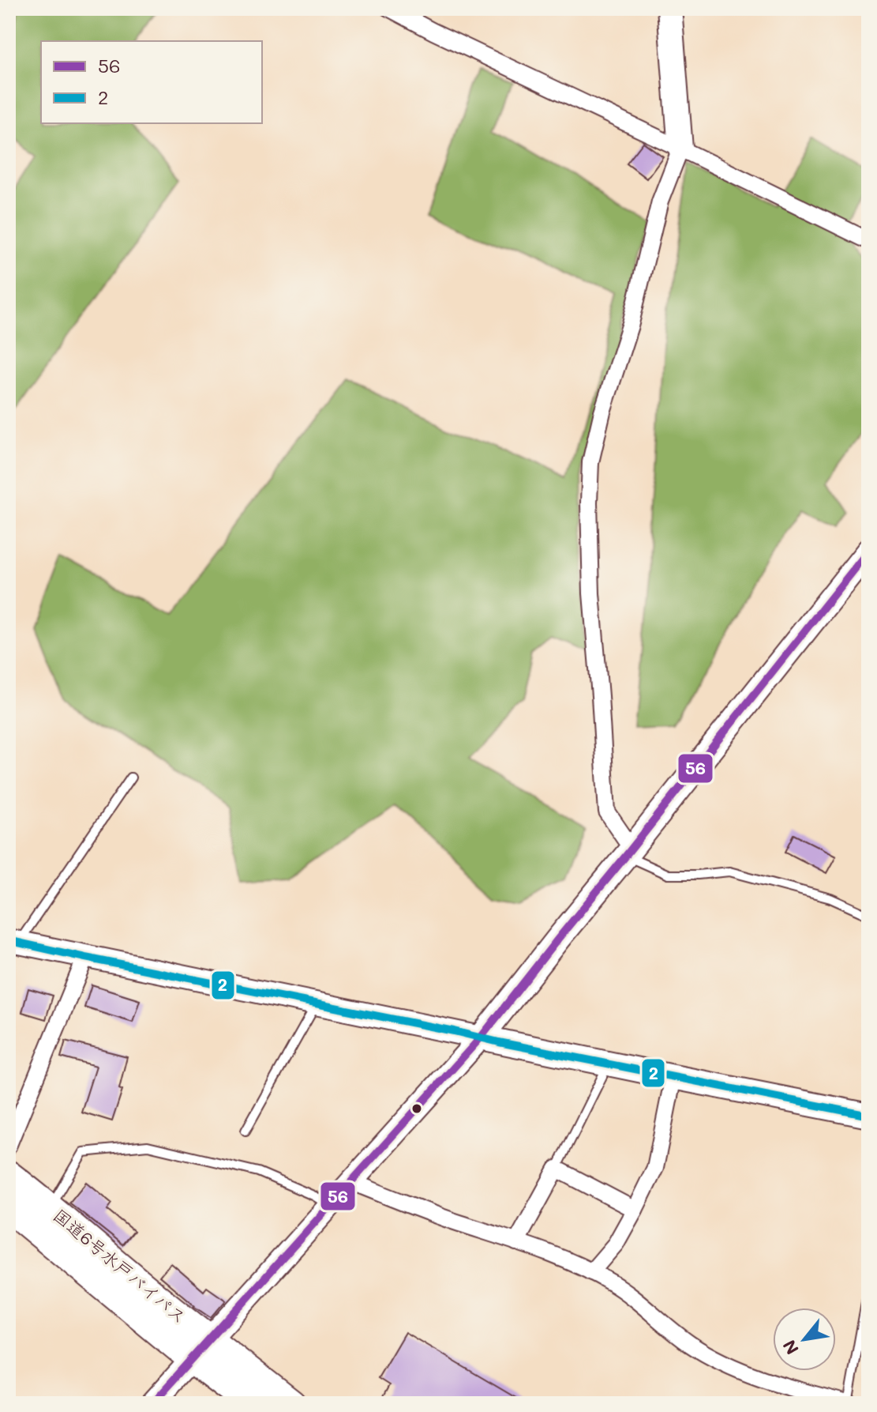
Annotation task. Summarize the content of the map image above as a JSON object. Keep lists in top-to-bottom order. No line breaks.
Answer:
{"streets":{"highway":["国道6号水戸バイパス"]},"lines":["transit line 56","transit line 2"],"legend":["56","2"],"north":"bottom left"}
